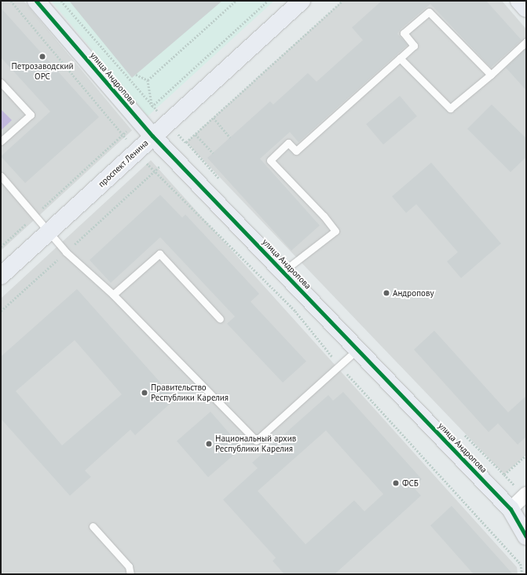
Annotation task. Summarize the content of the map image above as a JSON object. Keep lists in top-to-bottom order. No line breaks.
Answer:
{"streets":{"street":["улица Андропова","проспект Ленина"]},"crossings":[["улица Андропова","проспект Ленина"]],"places":["Петрозаводский ОРС","Андропову","Правительство Республики Карелия","Национальный архив Республики Карелия","ФСБ"]}
